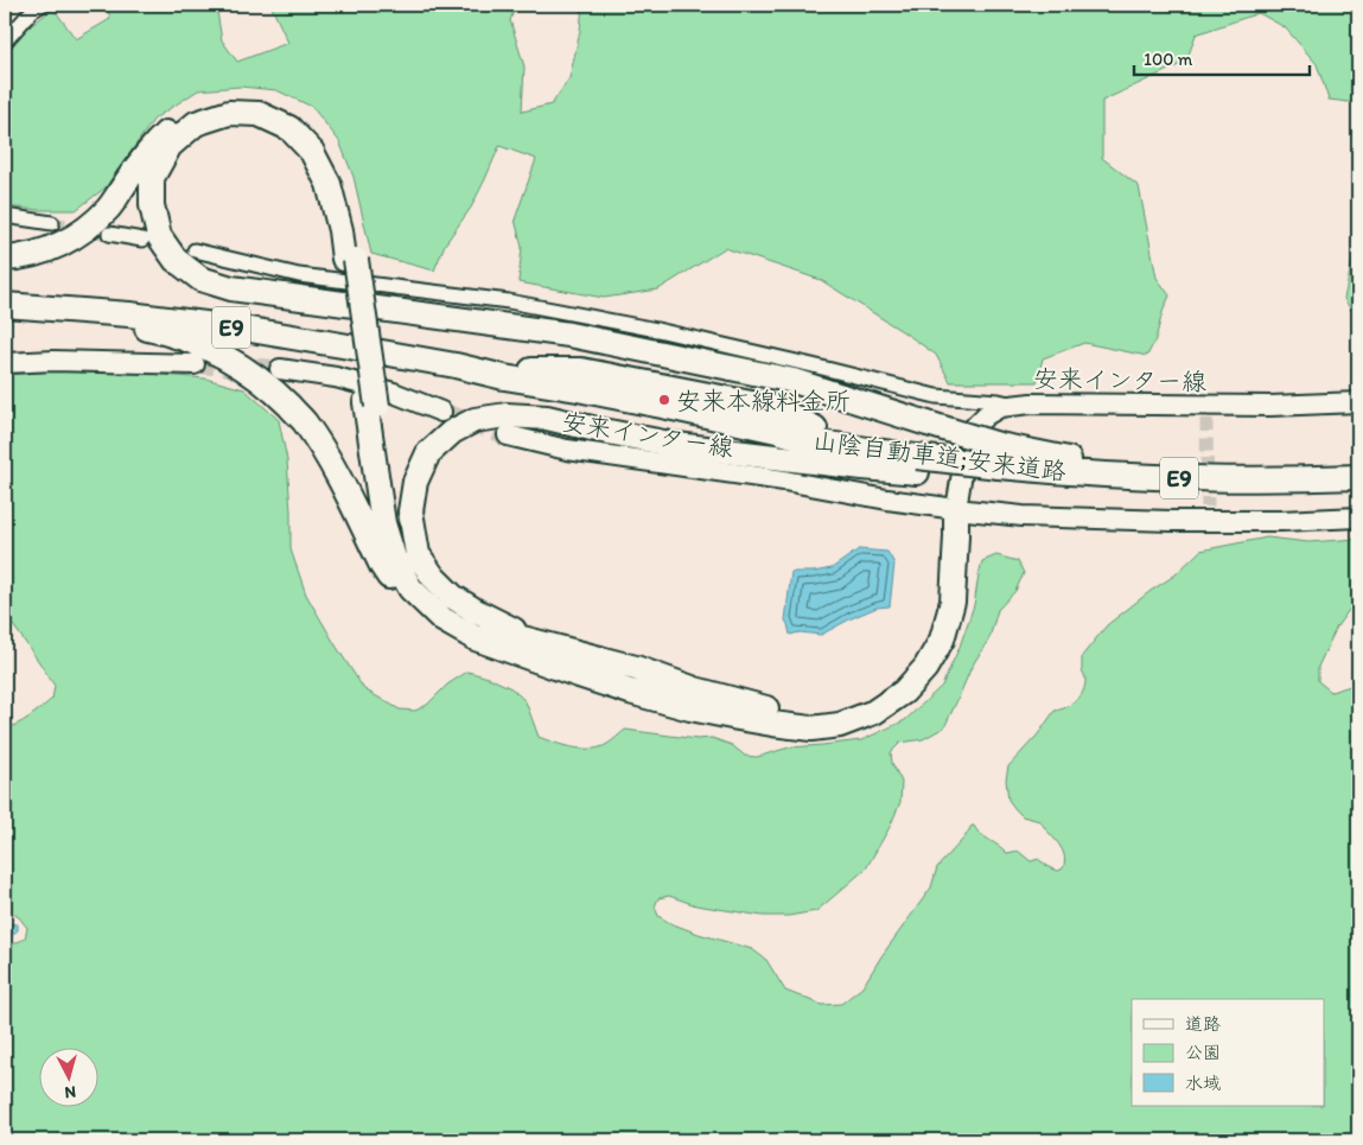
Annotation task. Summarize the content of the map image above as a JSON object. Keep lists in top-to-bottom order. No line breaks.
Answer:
{"streets":{"highway":["E9","山陰自動車道;安来道路"],"main road":["安来インター線"]},"crossings":[["E9","山陰自動車道;安来道路"]],"places":["安来本線料金所"],"legend":["道路","公園","水域"],"scale_bar":"100 m","north":"bottom"}
